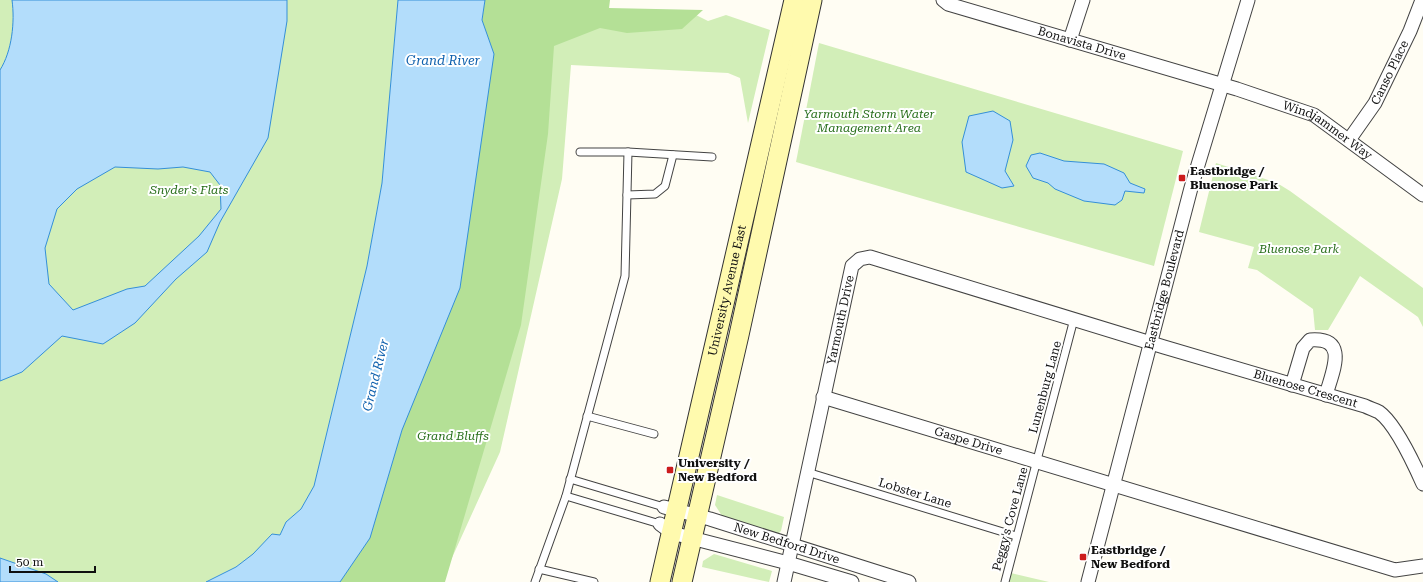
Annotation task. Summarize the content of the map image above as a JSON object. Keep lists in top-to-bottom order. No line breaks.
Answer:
{"streets":{"main road":["University Avenue East"],"street":["Bonavista Drive","Canso Place","Windjammer Way","Eastbridge Boulevard","Yarmouth Drive","Bluenose Crescent","Gaspe Drive","New Bedford Drive"],"lane":["Lunenburg Lane","Lobster Lane","Peggy's Cove Lane"]},"crossings":[["Bonavista Drive","Windjammer Way"],["Bonavista Drive","Eastbridge Boulevard"],["Canso Place","Windjammer Way"],["Windjammer Way","Eastbridge Boulevard"],["Eastbridge Boulevard","Yarmouth Drive"],["Eastbridge Boulevard","Bluenose Crescent"],["Eastbridge Boulevard","Gaspe Drive"],["University Avenue East","New Bedford Drive"],["Yarmouth Drive","Lunenburg Lane"],["Yarmouth Drive","Bluenose Crescent"],["Yarmouth Drive","Gaspe Drive"],["Yarmouth Drive","Lobster Lane"],["Yarmouth Drive","New Bedford Drive"],["Lunenburg Lane","Gaspe Drive"],["Lunenburg Lane","Peggy's Cove Lane"],["Gaspe Drive","Peggy's Cove Lane"],["Lobster Lane","Peggy's Cove Lane"]],"water":["Grand River"],"parks":["Yarmouth Storm Water Management Area","Snyder's Flats","Bluenose Park","Grand Bluffs"],"places":{"transit":["Eastbridge / Bluenose Park","University / New Bedford","Eastbridge / New Bedford"]},"scale_bar":"50 m"}
